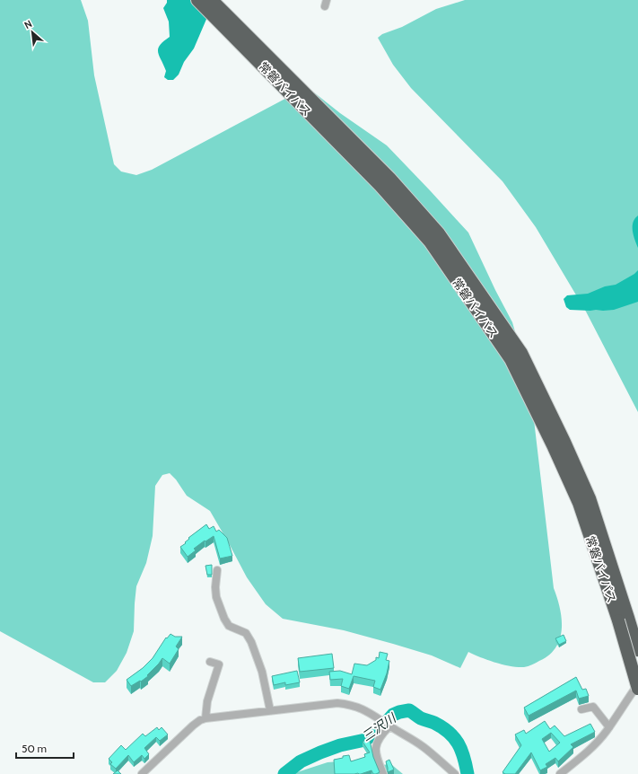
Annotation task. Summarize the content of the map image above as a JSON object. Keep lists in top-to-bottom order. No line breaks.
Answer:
{"streets":{"highway":["常磐バイパス"]},"water":["三沢川"],"scale_bar":"50 m","north":"top left"}
